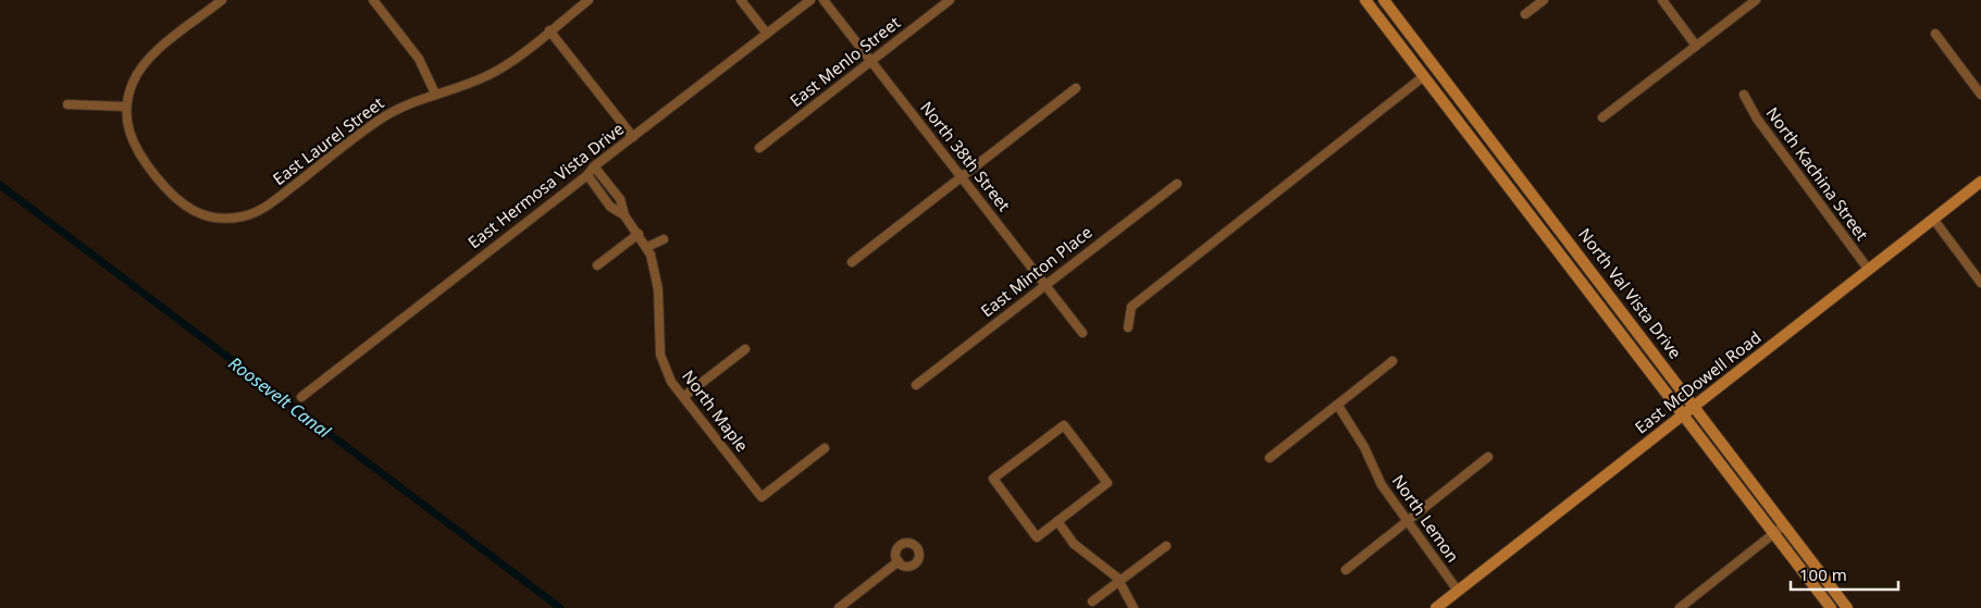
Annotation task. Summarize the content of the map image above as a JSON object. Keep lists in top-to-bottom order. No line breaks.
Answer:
{"streets":{"main road":["North Val Vista Drive","East McDowell Road"],"street":["East Menlo Street","East Laurel Street","North 38th Street","North Kachina Street","East Hermosa Vista Drive","East Minton Place","North Maple","North Lemon"]},"crossings":[["East Menlo Street","North 38th Street"],["North 38th Street","East Minton Place"],["North Kachina Street","East McDowell Road"],["East Hermosa Vista Drive","North Maple"],["North Val Vista Drive","East McDowell Road"],["East McDowell Road","North Lemon"]],"water":["Roosevelt Canal"],"scale_bar":"100 m"}
